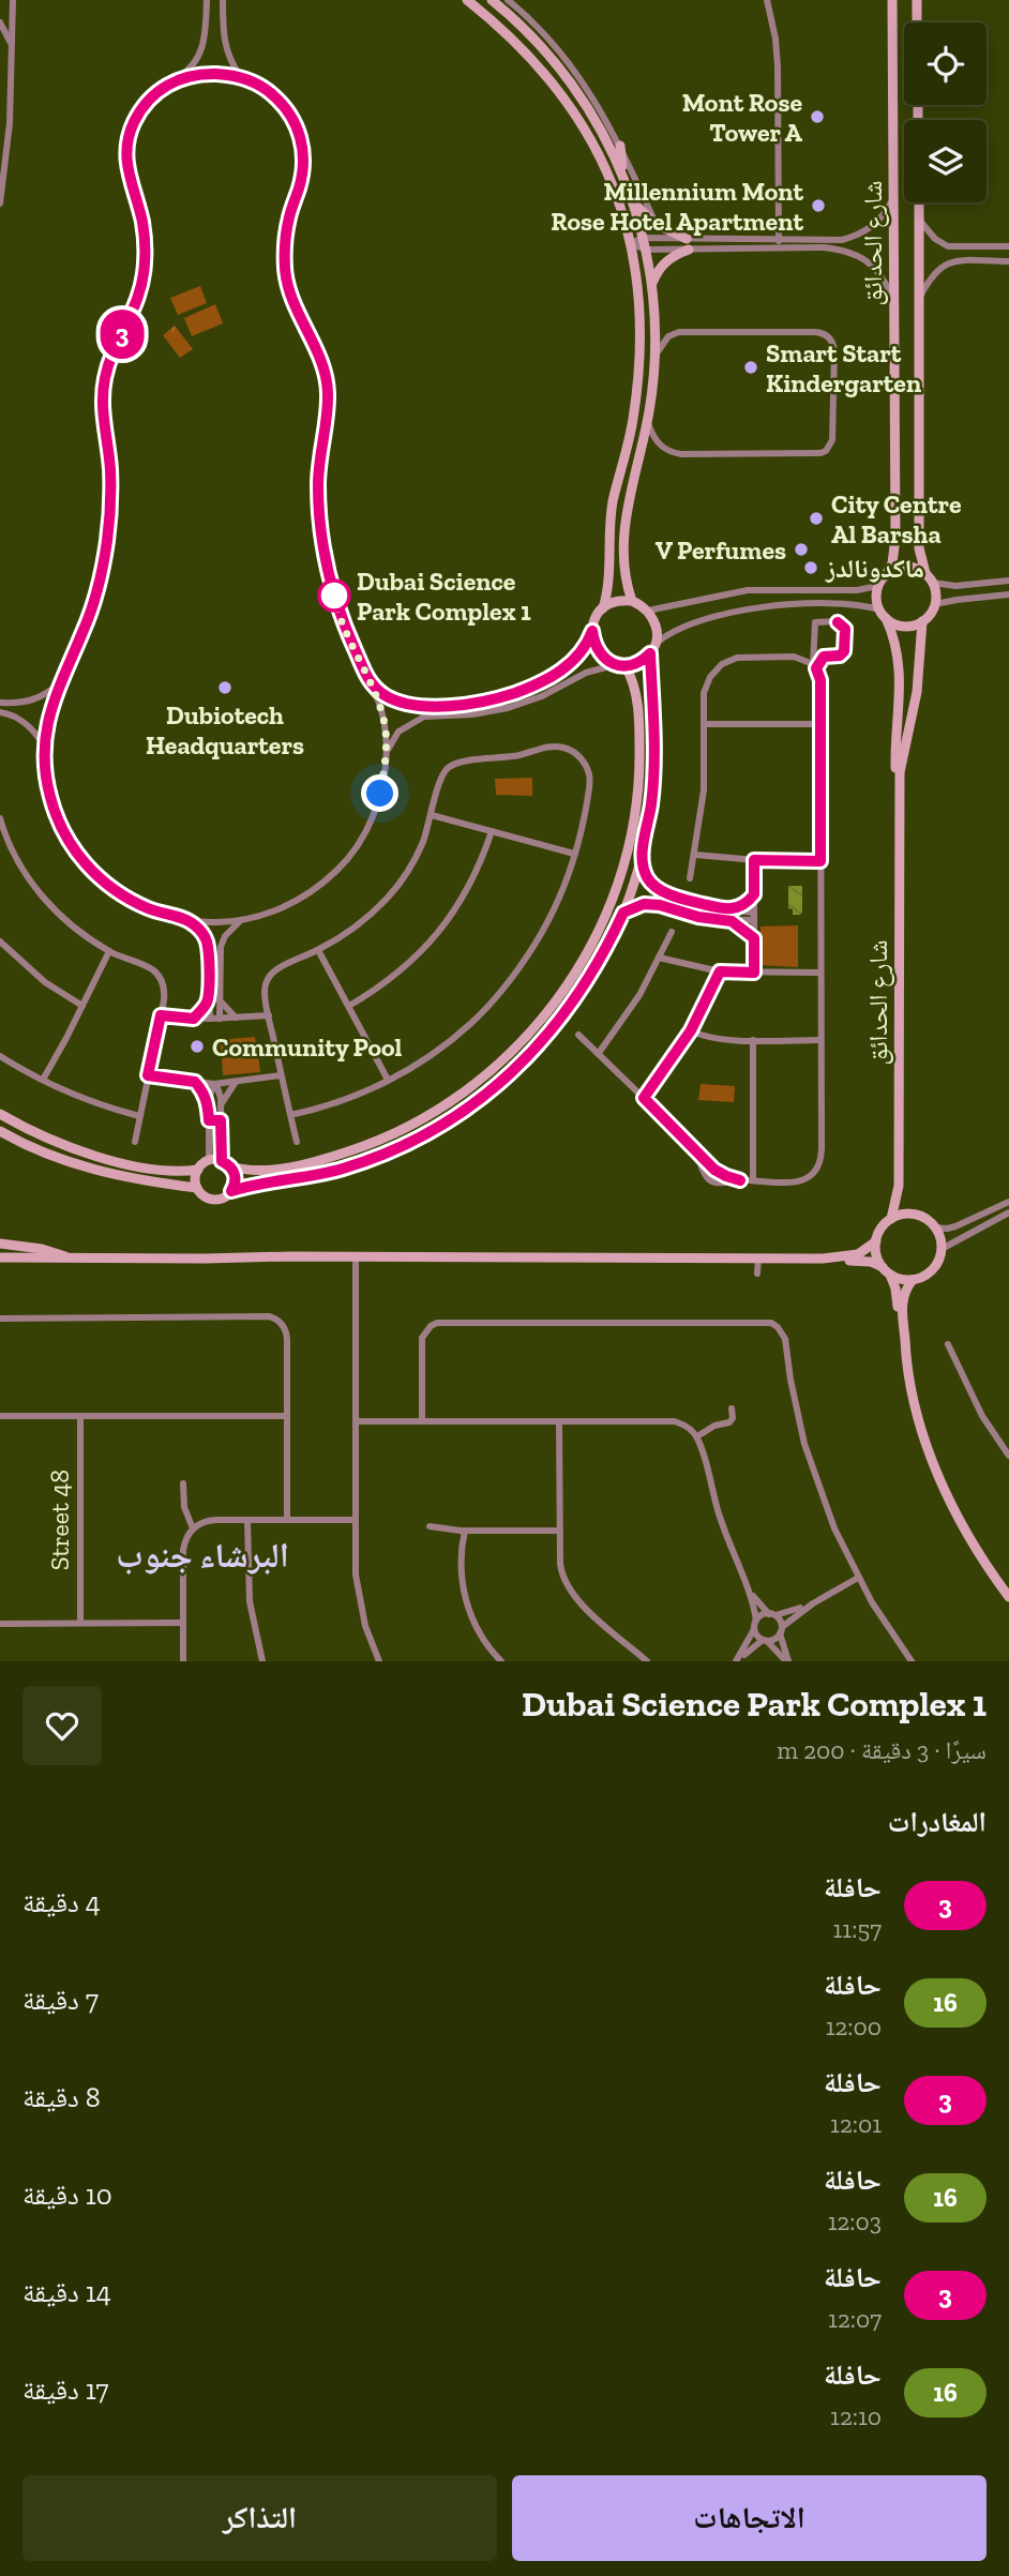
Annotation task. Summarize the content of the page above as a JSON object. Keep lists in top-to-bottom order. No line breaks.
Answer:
{"streets":{"street":["شارع الحدائق","Street 48"]},"districts":["البرشاء جنوب"],"places":["Mont Rose Tower A","Millennium Mont Rose Hotel Apartment","Smart Start Kindergarten","City Centre Al Barsha","V Perfumes","ماكدونالدز","Dubai Science Park Complex 1","Dubiotech Headquarters","Community Pool"],"lines":["bus line 3"],"page":{"on_map":"3","heading":[["Dubai Science Park Complex 1","سيرًا · 3 دقيقة · 200 m"],"المغادرات"],"list":[{"mark":"3","name":"حافلة","note":"11:57","value":"4 دقيقة"},{"mark":"16","name":"حافلة","note":"12:00","value":"7 دقيقة"},{"mark":"3","name":"حافلة","note":"12:01","value":"8 دقيقة"},{"mark":"16","name":"حافلة","note":"12:03","value":"10 دقيقة"},{"mark":"3","name":"حافلة","note":"12:07","value":"14 دقيقة"},{"mark":"16","name":"حافلة","note":"12:10","value":"17 دقيقة"}],"buttons":["الاتجاهات","التذاكر"]}}
